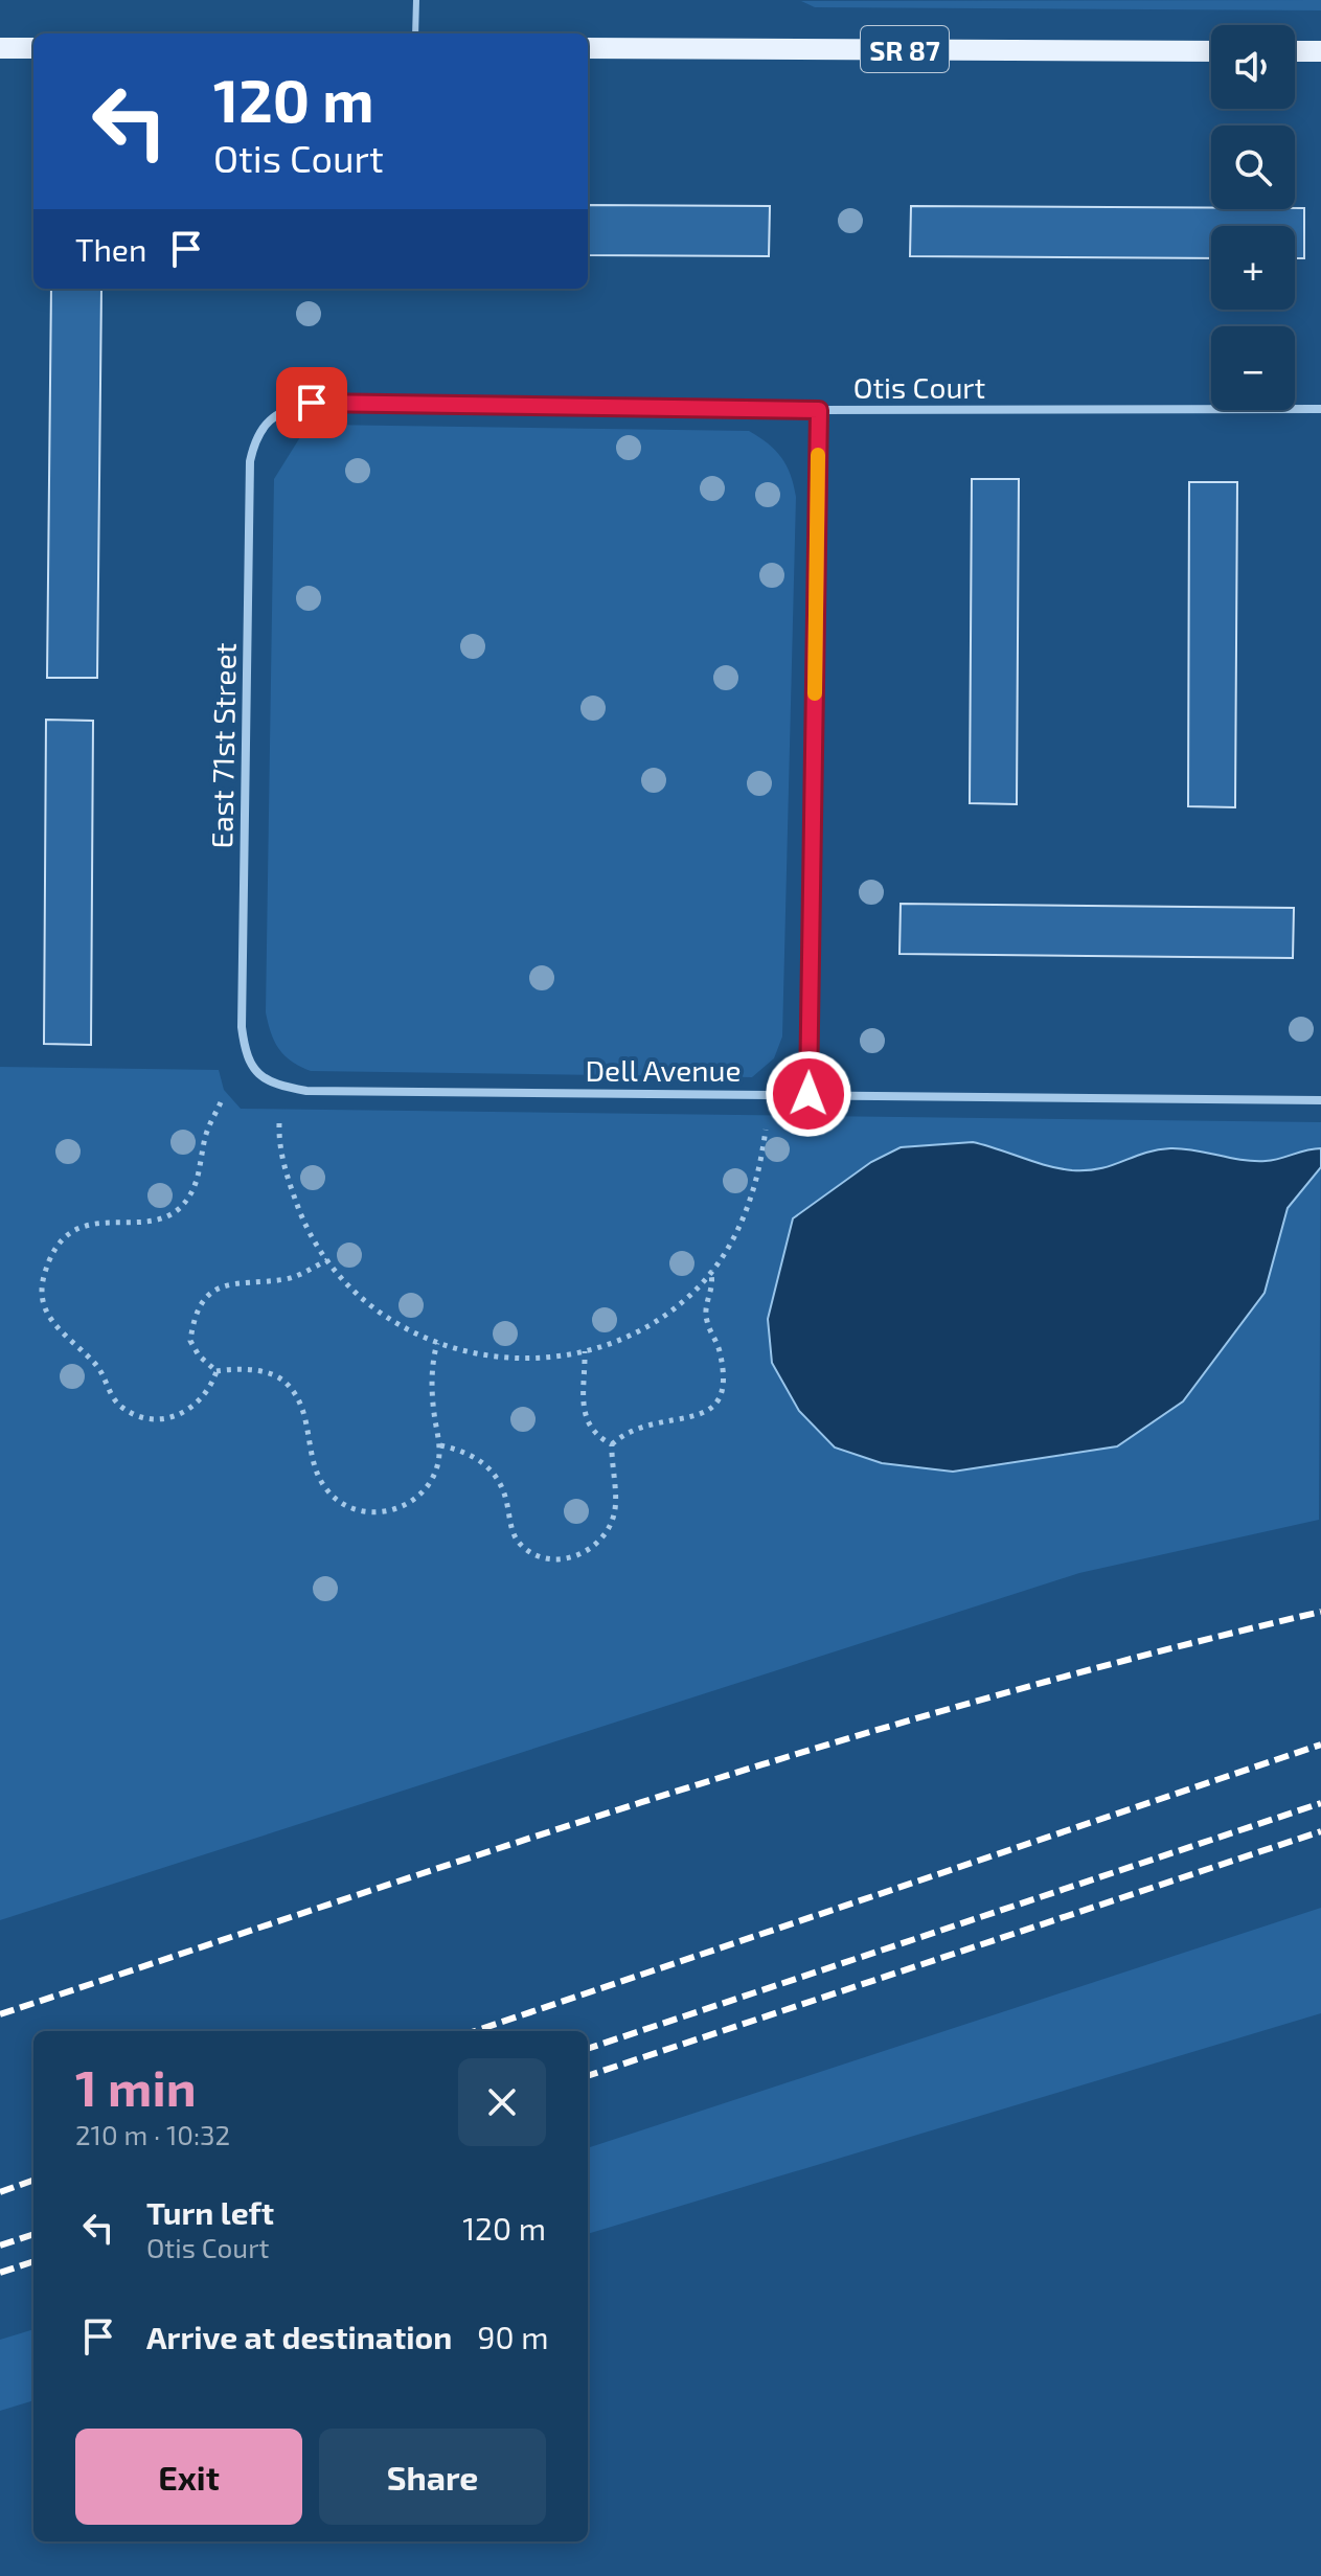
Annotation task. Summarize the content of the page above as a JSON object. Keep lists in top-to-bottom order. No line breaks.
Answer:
{"streets":{"main road":["SR 87"],"street":["Otis Court","East 71st Street","Dell Avenue"]},"crossings":[["Otis Court","East 71st Street"],["East 71st Street","Dell Avenue"]],"page":{"map_buttons":["+","−"],"turn":["120 m","Otis Court"],"then":"Then","heading":["1 min","210 m · 10:32"],"list":[{"name":"Turn left","note":"Otis Court","value":"120 m"},{"name":"Arrive at destination","value":"90 m"}],"buttons":["Exit","Share"]}}
